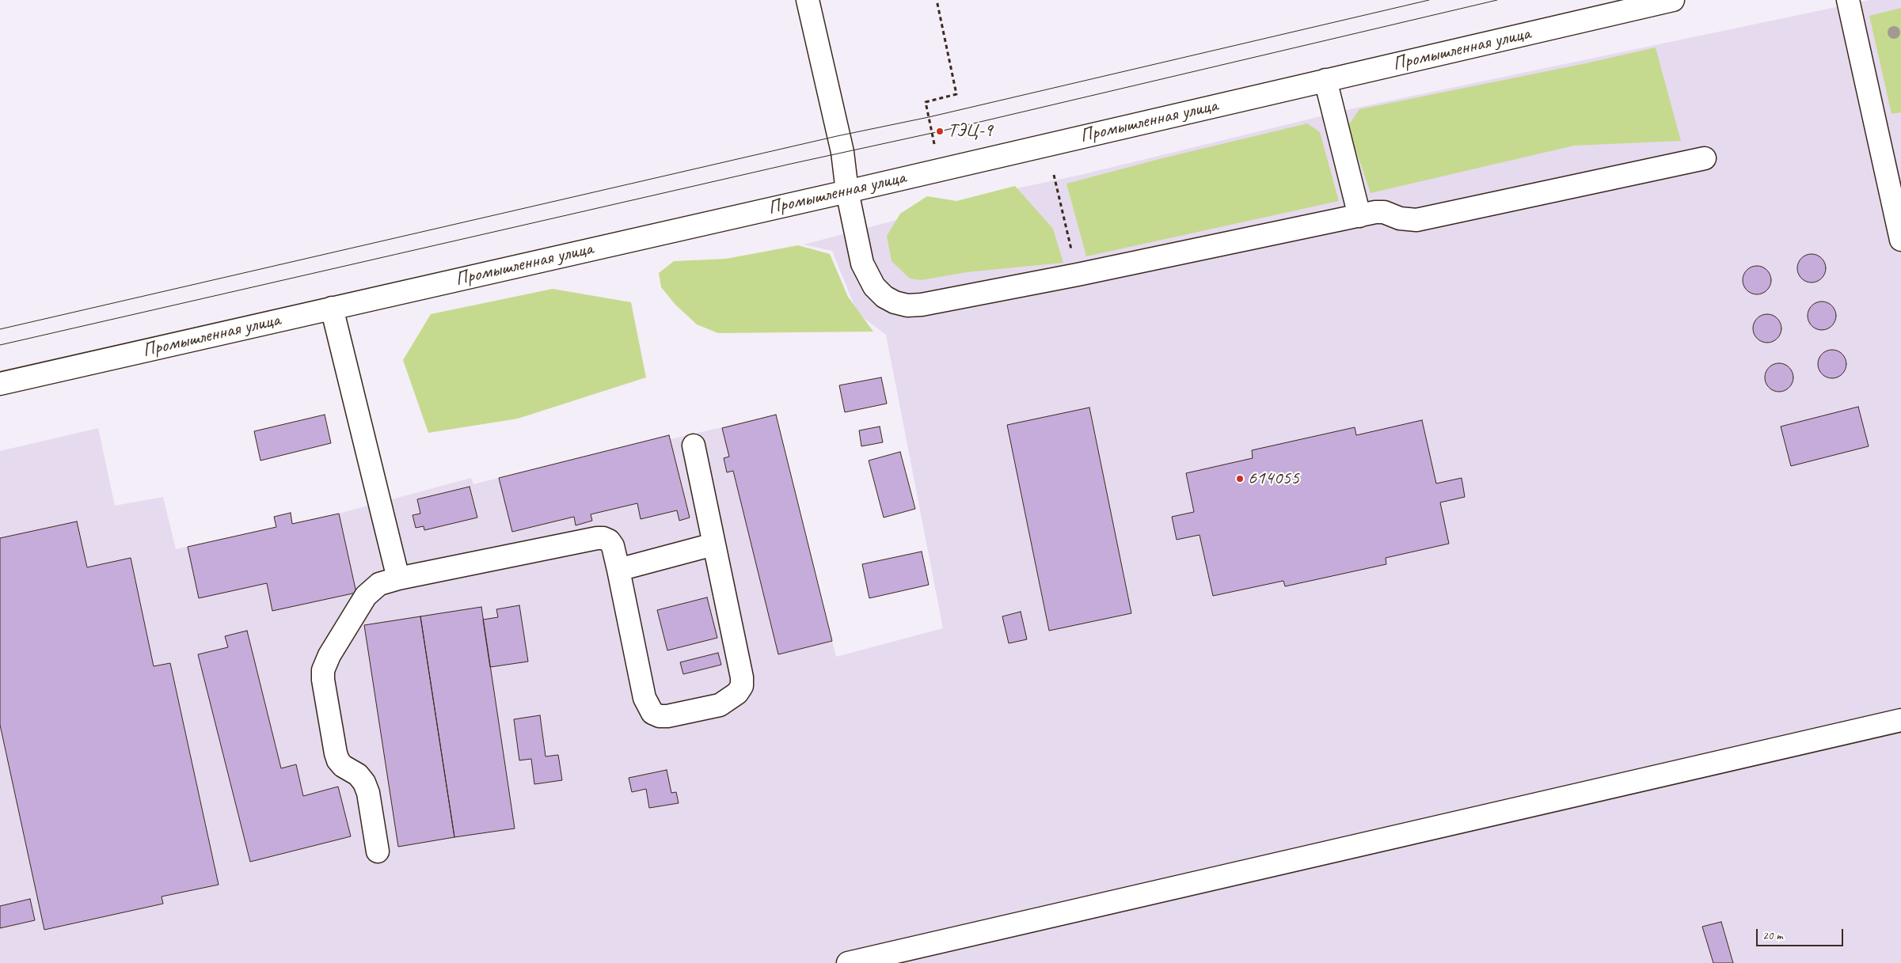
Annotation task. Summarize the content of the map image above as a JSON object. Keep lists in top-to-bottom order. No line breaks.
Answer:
{"streets":{"street":["Промышленная улица"]},"places":["ТЭЦ-9","614055"],"scale_bar":"20 m"}
